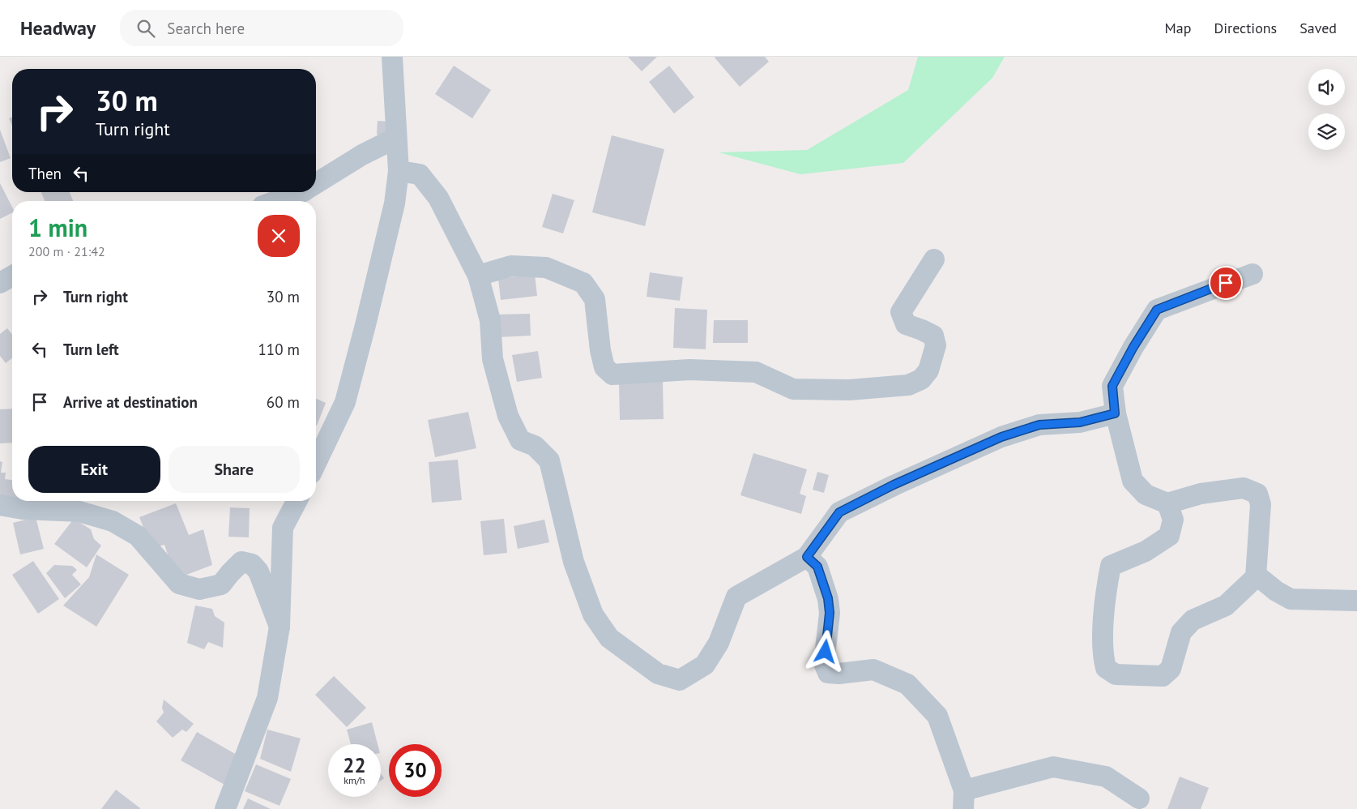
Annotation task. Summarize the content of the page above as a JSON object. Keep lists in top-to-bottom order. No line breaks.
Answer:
{"page":{"header":"Headway","search":"Search here","nav":["Map","Directions","Saved"],"turn":["30 m","Turn right"],"then":"Then","heading":["1 min","200 m · 21:42"],"list":[{"name":"Turn right","value":"30 m"},{"name":"Turn left","value":"110 m"},{"name":"Arrive at destination","value":"60 m"}],"buttons":["Exit","Share"],"speed":"22 km/h","limit":"30"}}
